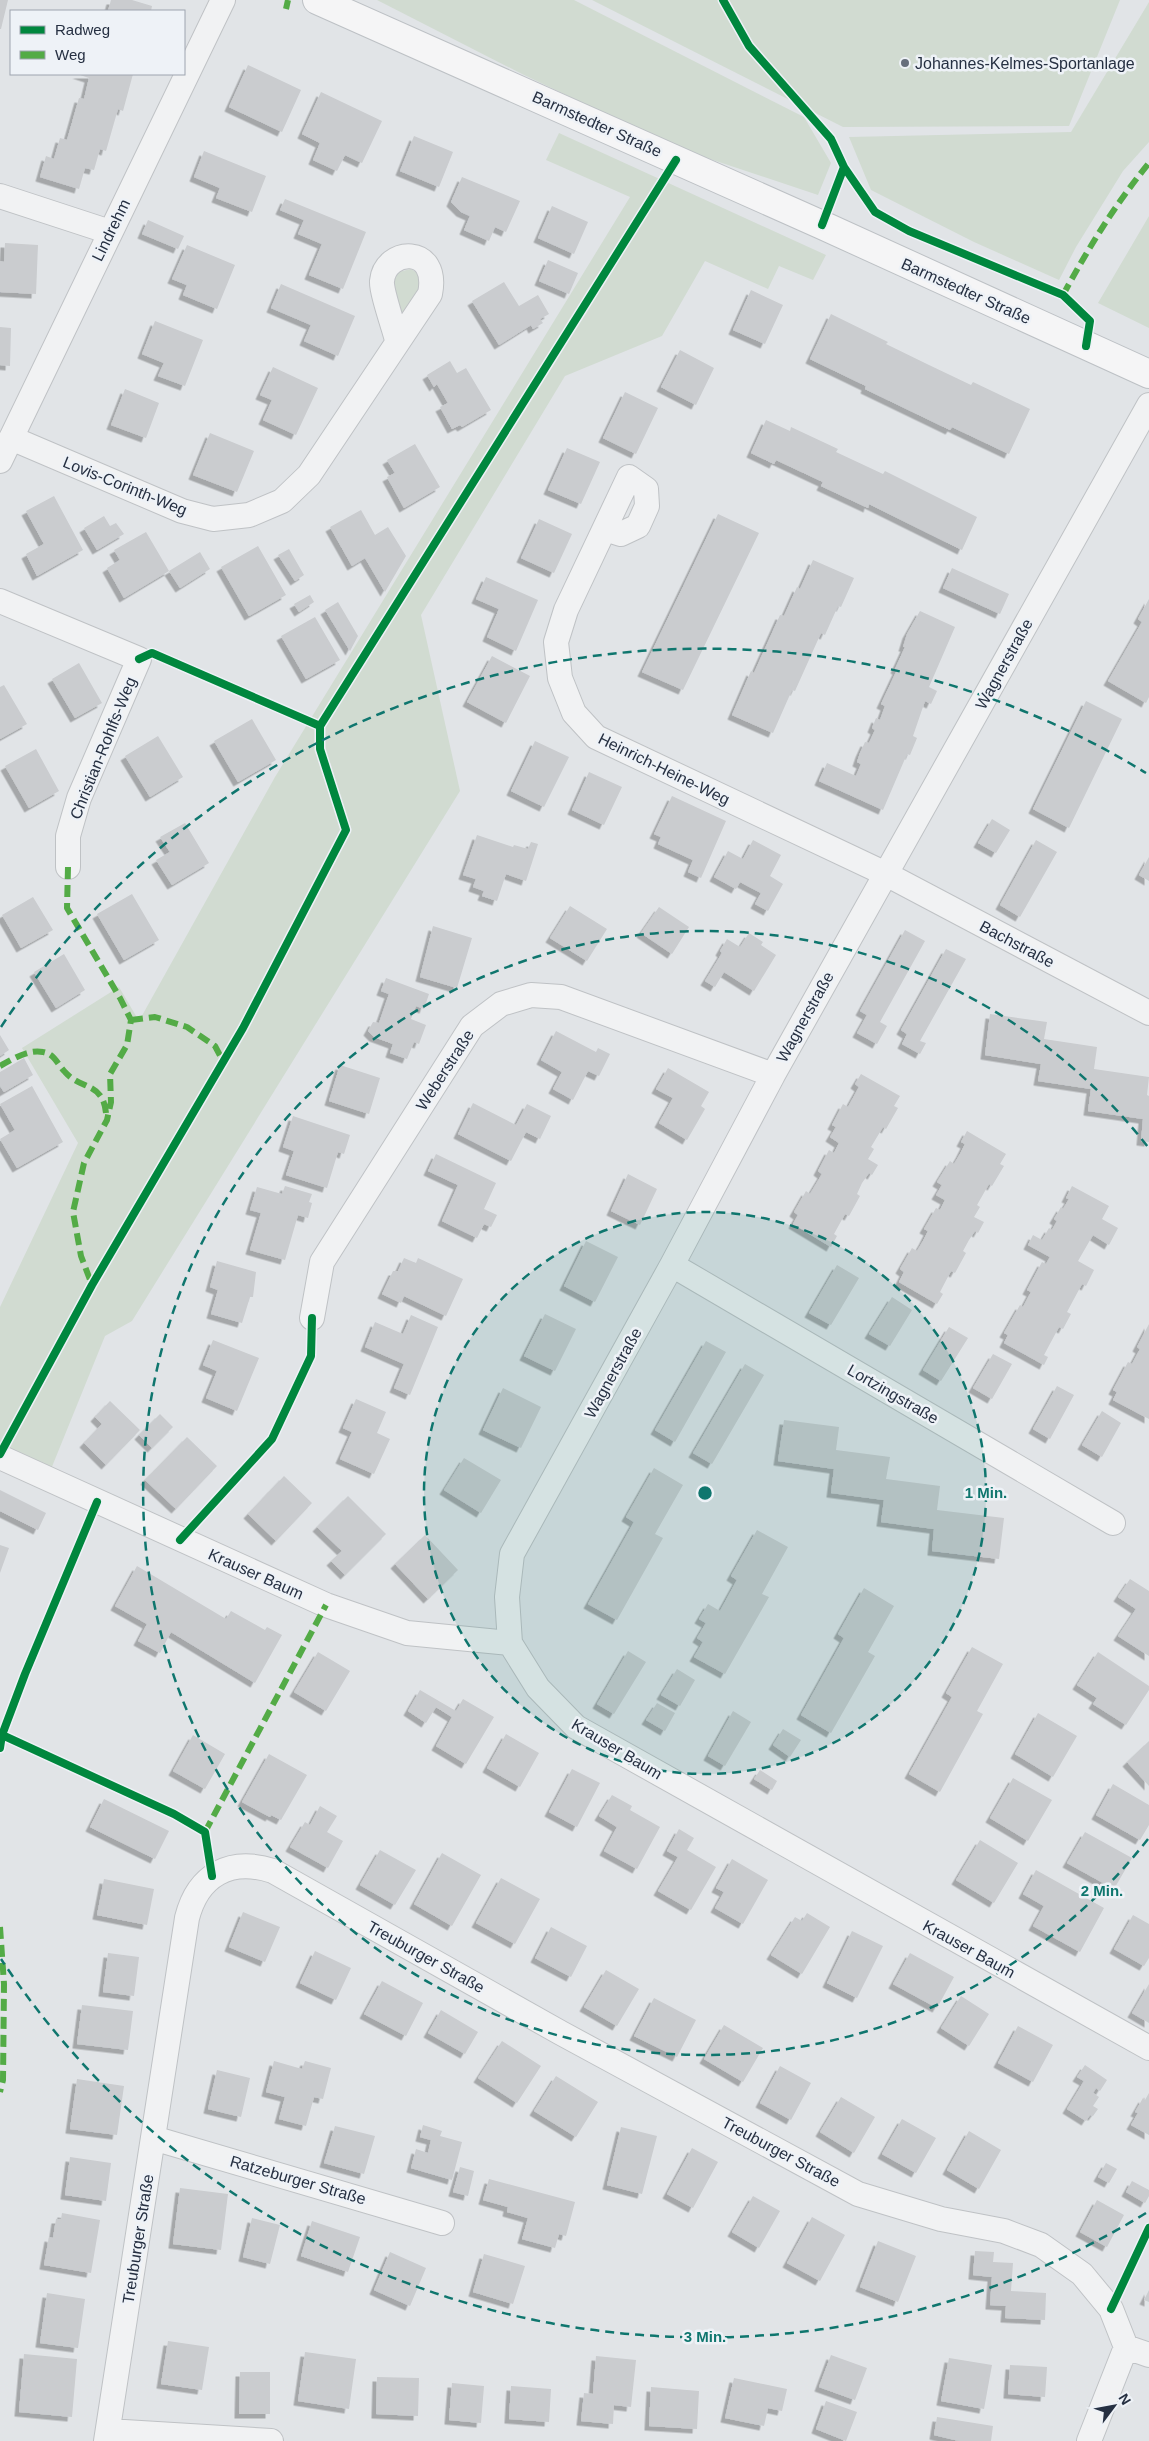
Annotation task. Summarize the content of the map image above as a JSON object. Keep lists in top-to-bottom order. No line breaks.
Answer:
{"streets":{"main road":["Barmstedter Straße"],"street":["Lindrehm","Lovis-Corinth-Weg","Wagnerstraße","Christian-Rohlfs-Weg","Heinrich-Heine-Weg","Bachstraße","Weberstraße","Lortzingstraße","Krauser Baum","Treuburger Straße","Ratzeburger Straße"]},"crossings":[["Lindrehm","Lovis-Corinth-Weg"],["Wagnerstraße","Heinrich-Heine-Weg"],["Wagnerstraße","Bachstraße"],["Wagnerstraße","Weberstraße"],["Wagnerstraße","Lortzingstraße"],["Wagnerstraße","Krauser Baum"],["Heinrich-Heine-Weg","Bachstraße"],["Treuburger Straße","Ratzeburger Straße"]],"places":["Johannes-Kelmes-Sportanlage"],"legend":["Radweg","Weg"],"north":"top right","rings":["1 Min.","2 Min.","3 Min."]}
